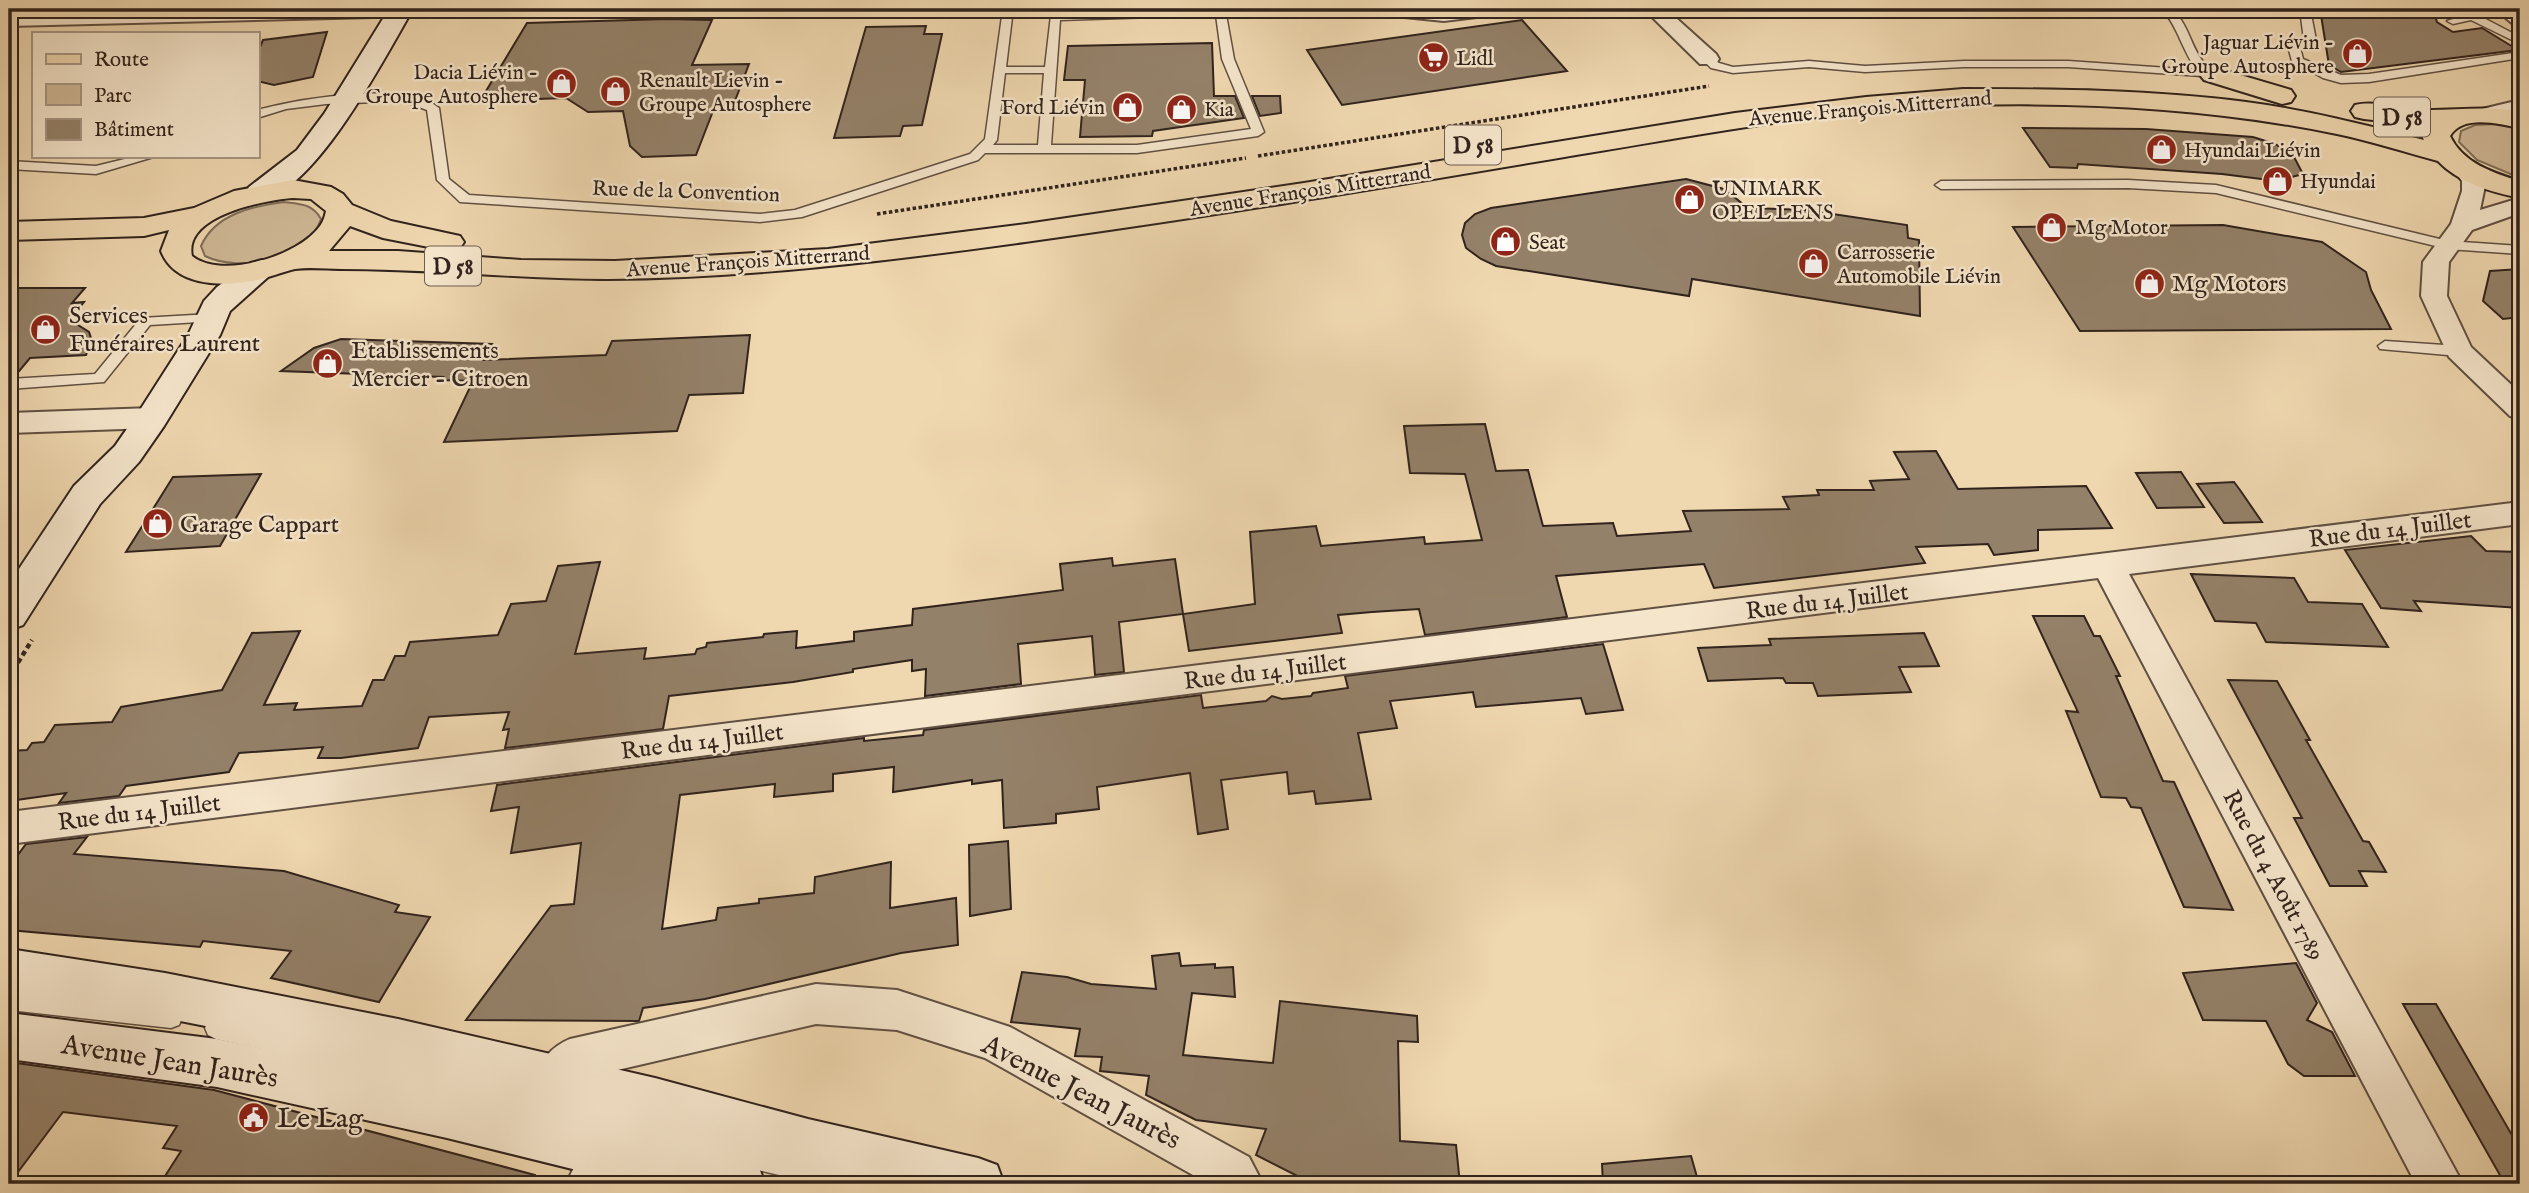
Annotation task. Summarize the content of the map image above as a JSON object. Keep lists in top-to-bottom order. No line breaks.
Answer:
{"streets":{"main road":["Avenue François Mitterrand","D 58","Avenue Jean Jaurès"],"street":["Rue du 14 Juillet","Rue du 4 Août 1789"],"lane":["Rue de la Convention"]},"crossings":[["Rue du 14 Juillet","Rue du 4 Août 1789"]],"places":{"shop":["Jaguar Liévin - Groupe Autosphere","Dacia Liévin - Groupe Autosphere","Renault Lievin - Groupe Autosphere","Ford Liévin","Kia","Hyundai Liévin","Hyundai","UNIMARK OPEL LENS","Mg Motor","Seat","Carrosserie Automobile Liévin","Mg Motors","Services Funéraires Laurent","Etablissements Mercier - Citroen","Garage Cappart"],"supermarket":["Lidl"],"public building":["Le Lag"]},"legend":["Route","Parc","Bâtiment"]}
